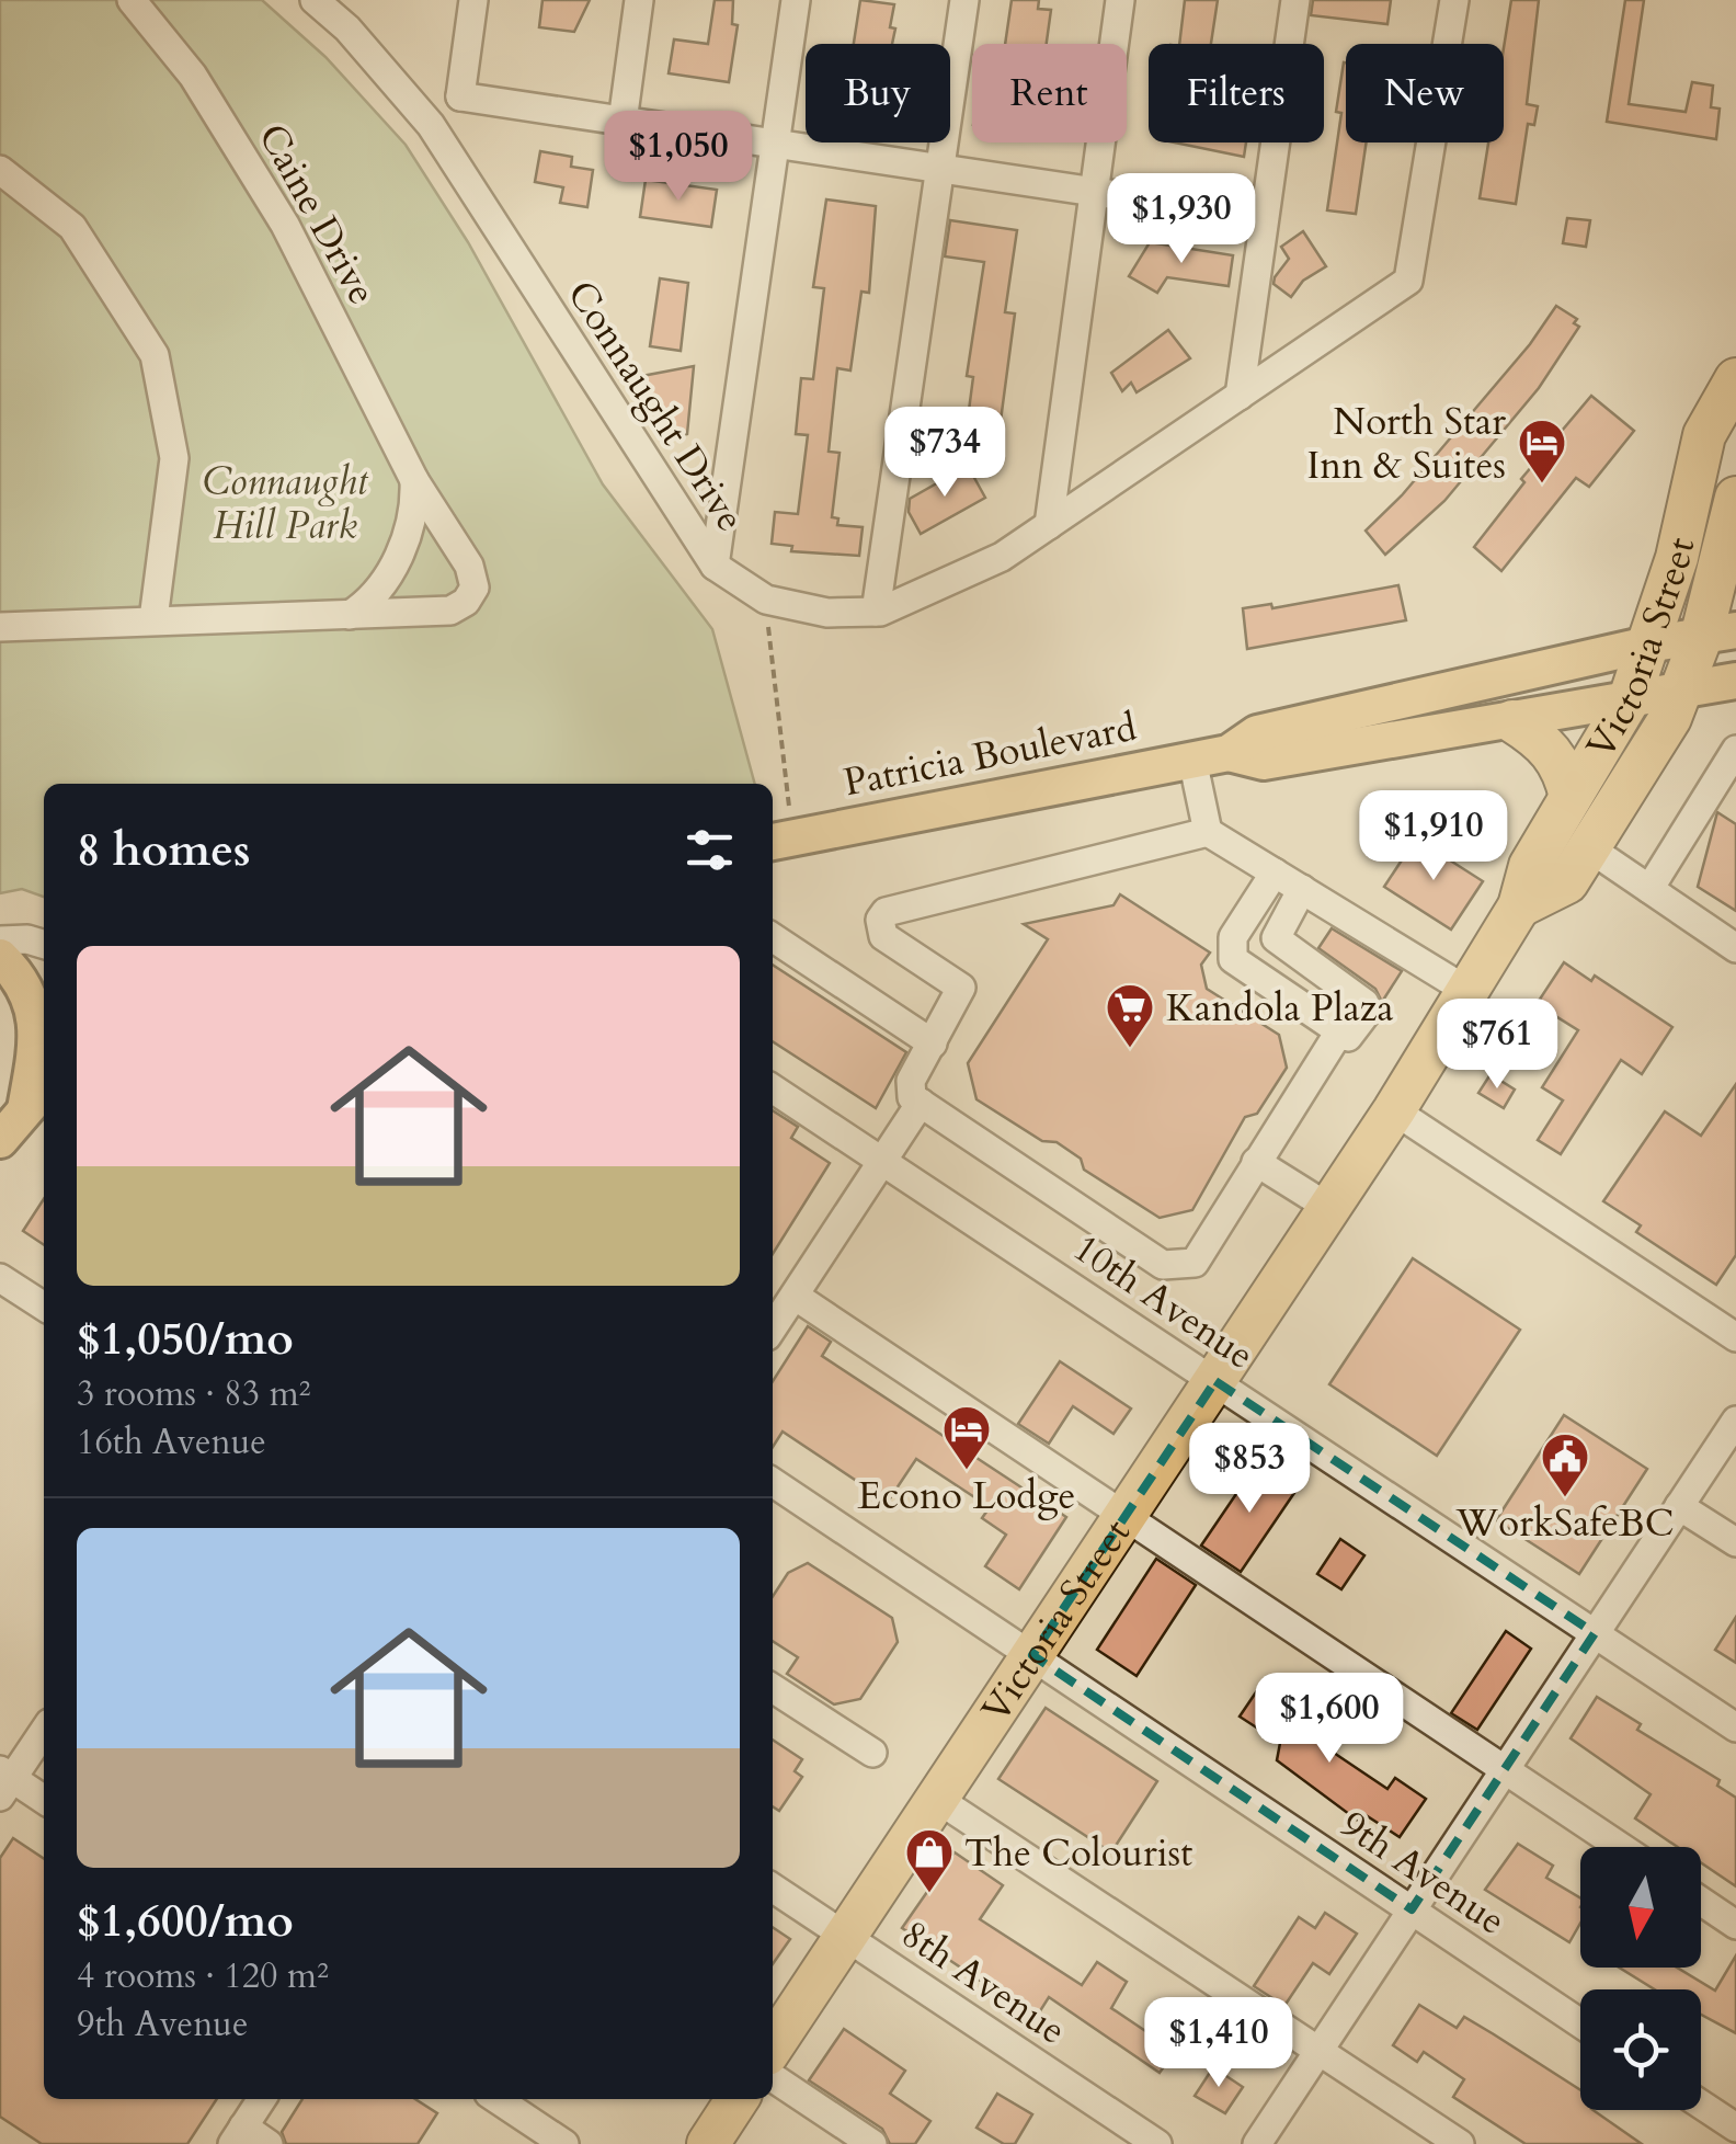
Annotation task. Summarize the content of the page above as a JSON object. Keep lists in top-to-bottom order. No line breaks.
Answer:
{"streets":{"highway":["Victoria Street"],"main road":["Patricia Boulevard"],"street":["Caine Drive","Connaught Drive","10th Avenue","9th Avenue","8th Avenue"]},"crossings":[["Victoria Street","Patricia Boulevard"],["Victoria Street","10th Avenue"],["Victoria Street","9th Avenue"],["Victoria Street","8th Avenue"]],"parks":["Connaught Hill Park"],"places":{"hotel":["North Star Inn & Suites","Econo Lodge"],"supermarket":["Kandola Plaza"],"public building":["WorkSafeBC"],"shop":["The Colourist"]},"north":"bottom","page":{"chip":["Buy","Rent","Filters","New"],"price":["$1,050","$1,930","$734","$1,910","$761","$853","$1,600","$1,410"],"heading":"8 homes","list":[{"name":"$1,050/mo","note":"3 rooms · 83 m² · 16th Avenue"},{"name":"$1,600/mo","note":"4 rooms · 120 m² · 9th Avenue"}]}}
